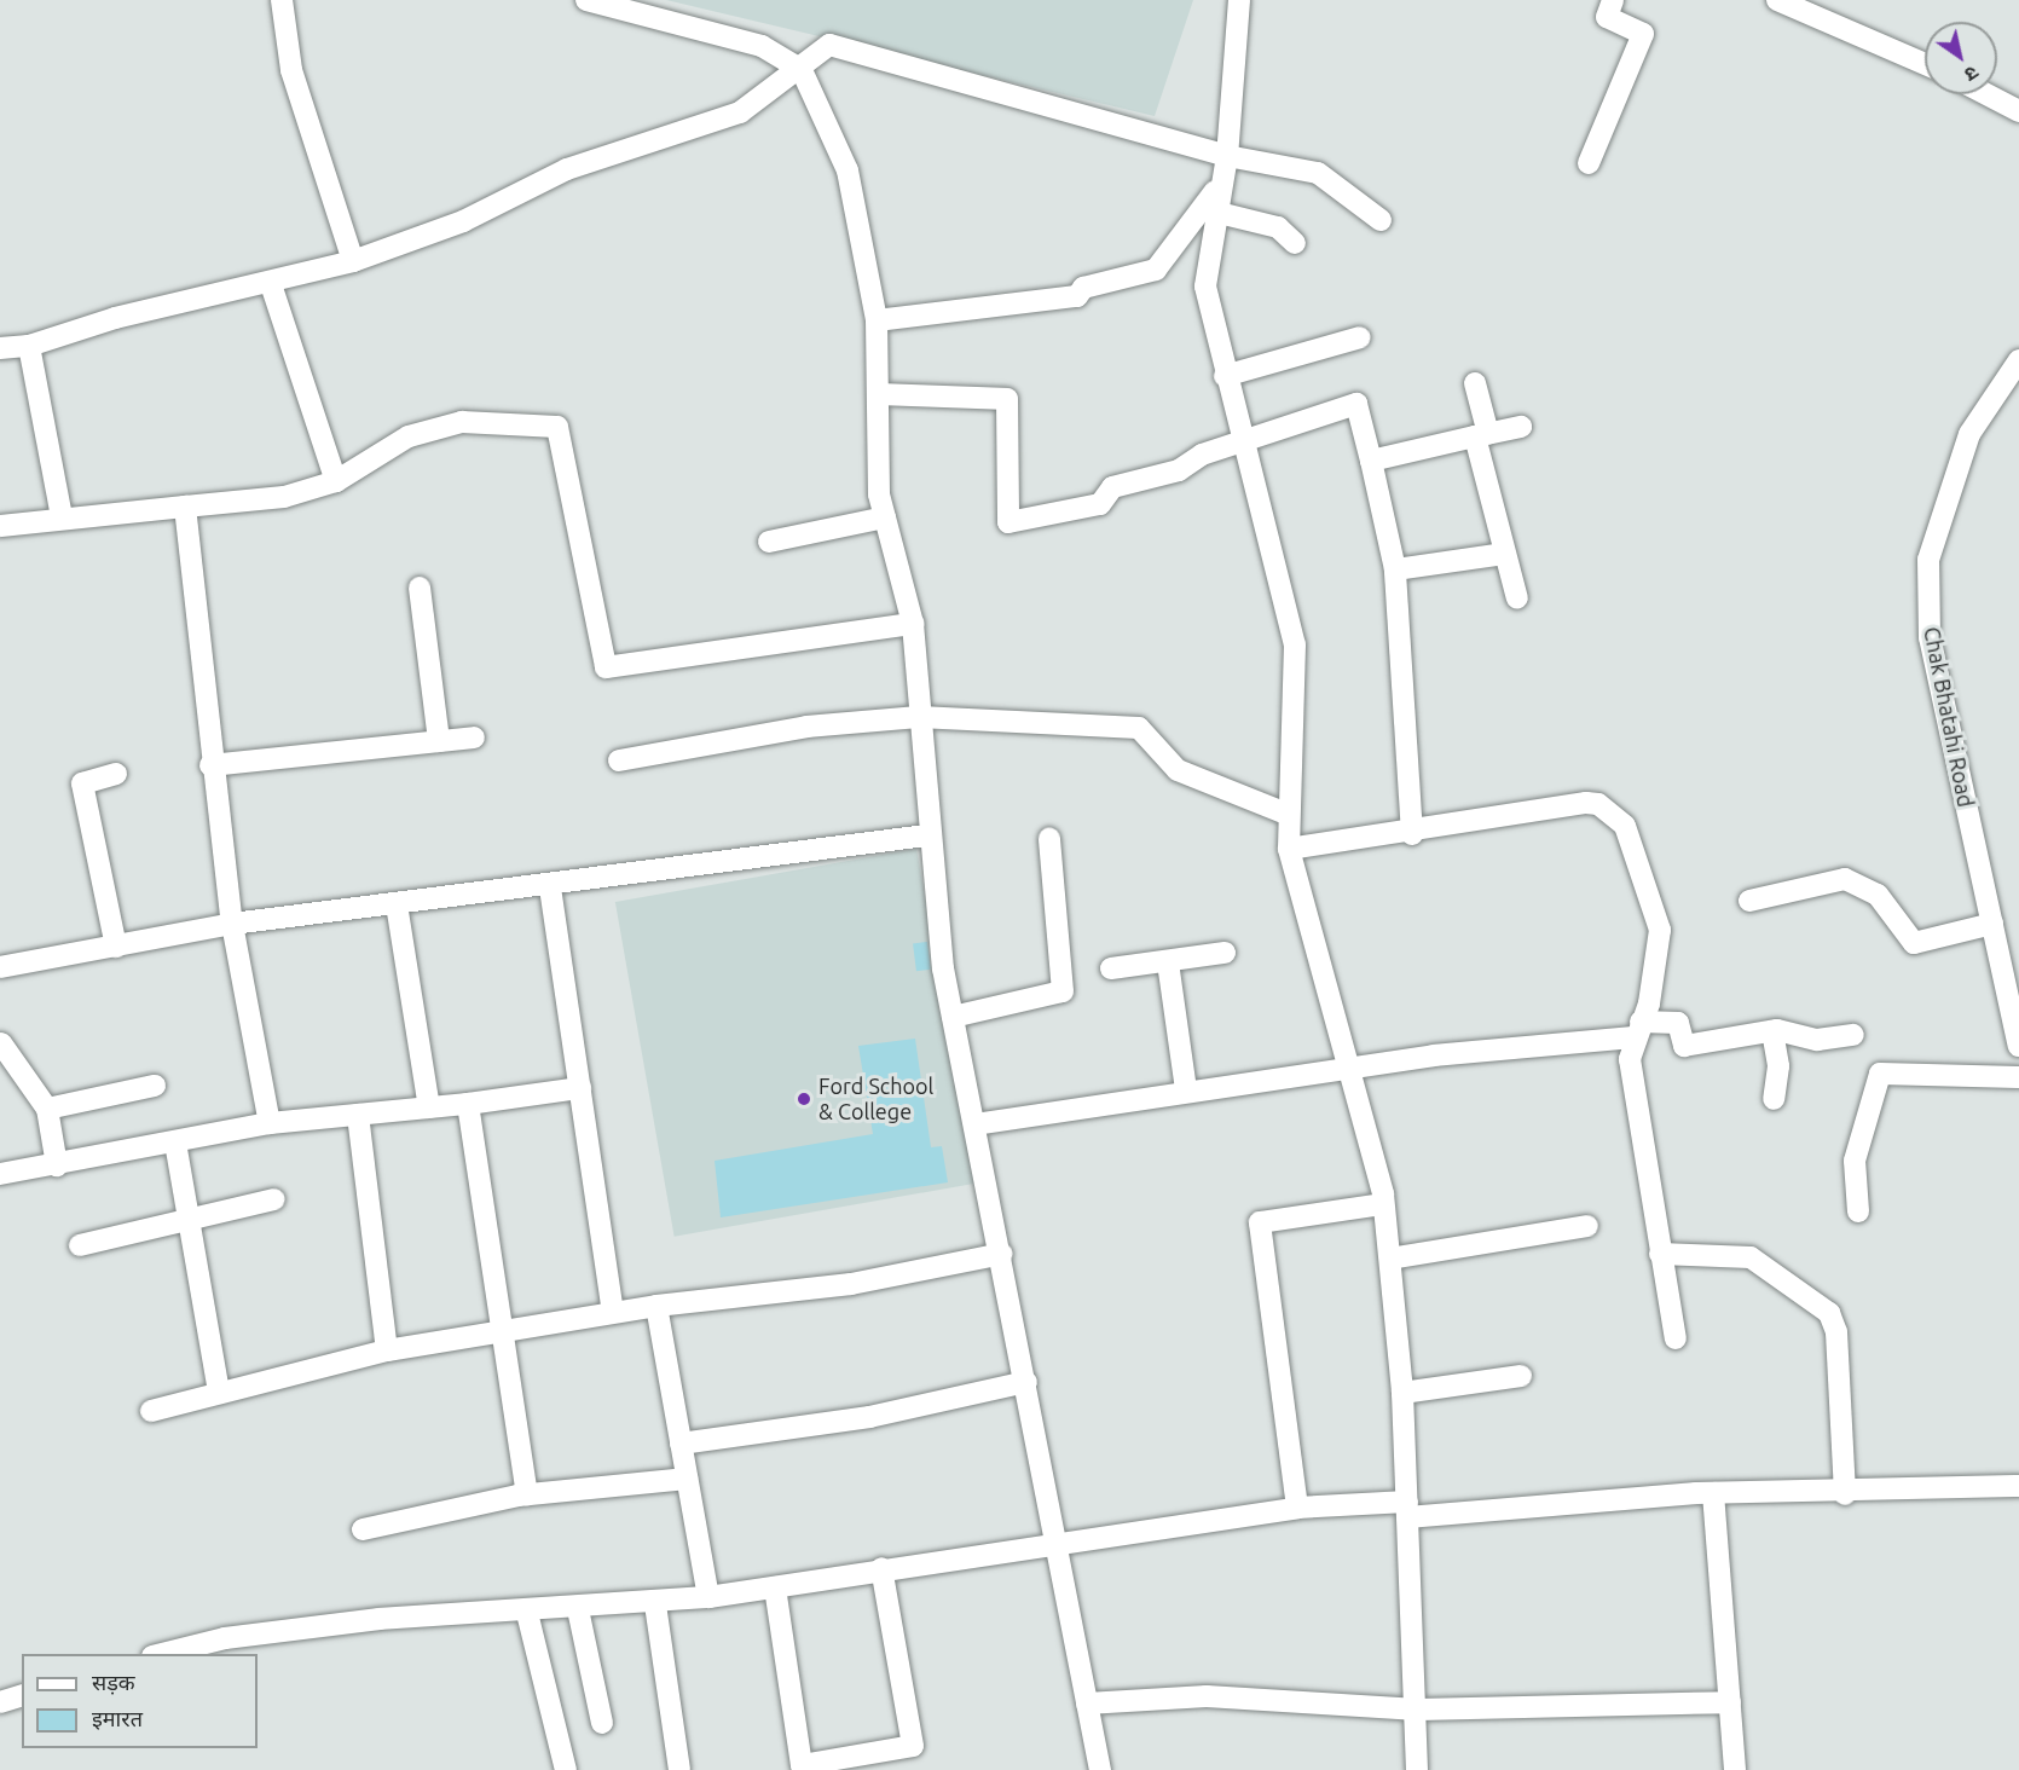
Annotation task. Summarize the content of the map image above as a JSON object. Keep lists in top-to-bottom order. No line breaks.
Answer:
{"streets":{"street":["Chak Bhatahi Road"]},"places":["Ford School & College"],"legend":["सड़क","इमारत"],"north":"bottom right"}
